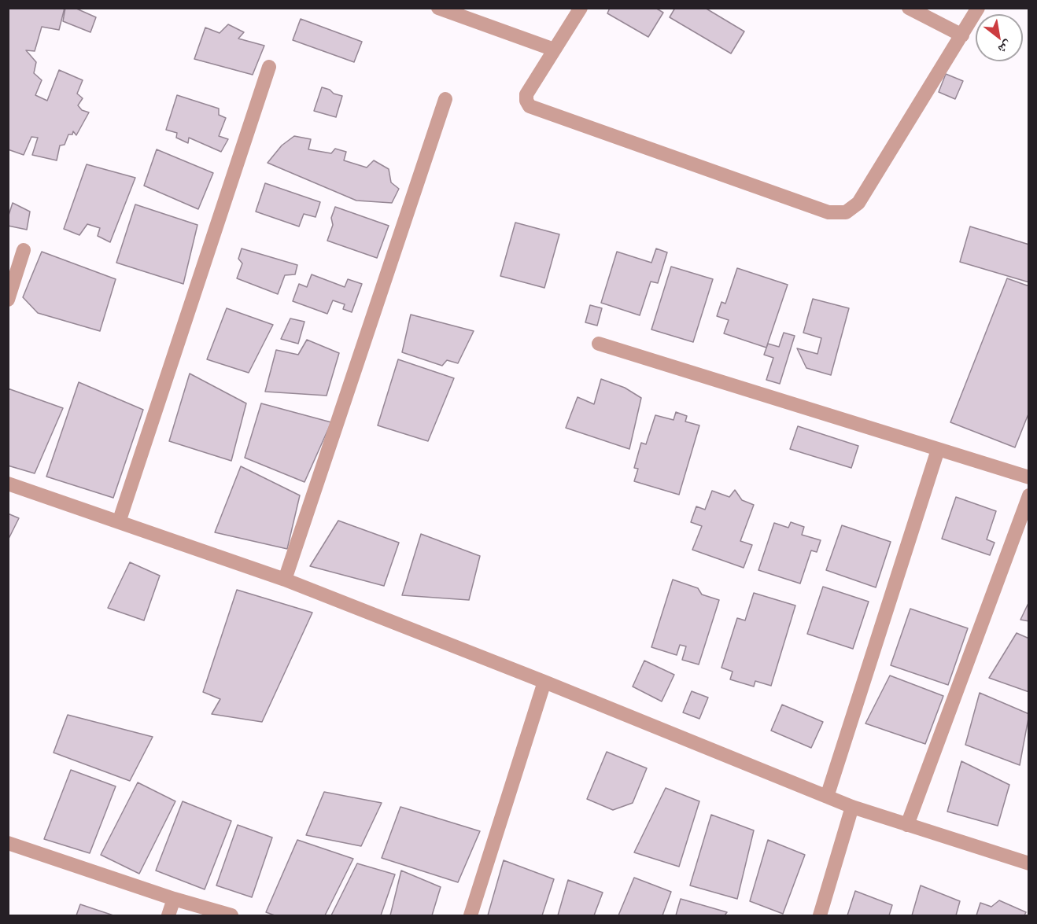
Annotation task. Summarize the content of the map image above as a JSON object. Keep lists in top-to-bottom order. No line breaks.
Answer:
{"north":"bottom right"}
